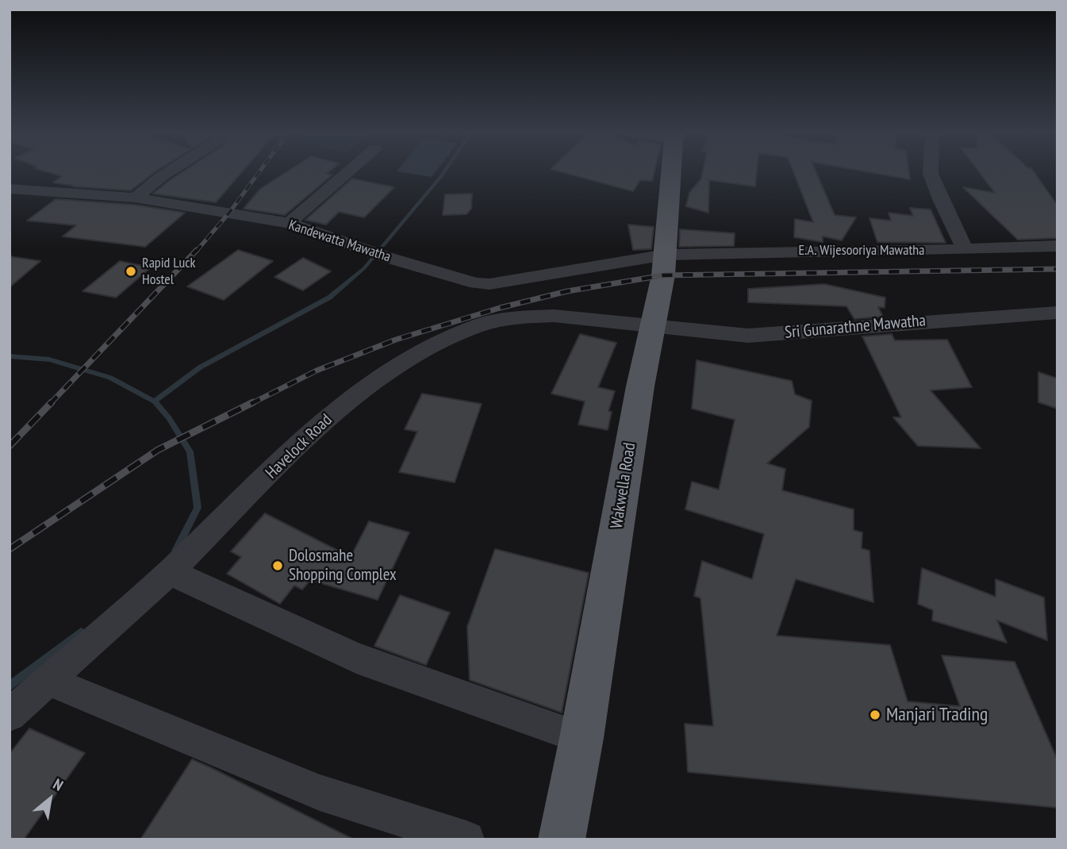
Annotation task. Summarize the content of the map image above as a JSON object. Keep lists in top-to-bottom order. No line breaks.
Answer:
{"streets":{"main road":["Wakwella Road"],"street":["Kandewatta Mawatha","E.A. Wijesooriya Mawatha","Sri Gunarathne Mawatha","Havelock Road"]},"crossings":[["Kandewatta Mawatha","E.A. Wijesooriya Mawatha"],["Kandewatta Mawatha","Wakwella Road"],["E.A. Wijesooriya Mawatha","Wakwella Road"],["Sri Gunarathne Mawatha","Havelock Road"],["Sri Gunarathne Mawatha","Wakwella Road"],["Havelock Road","Wakwella Road"]],"places":["Rapid Luck Hostel","Dolosmahe Shopping Complex","Manjari Trading"],"north":"top right"}
